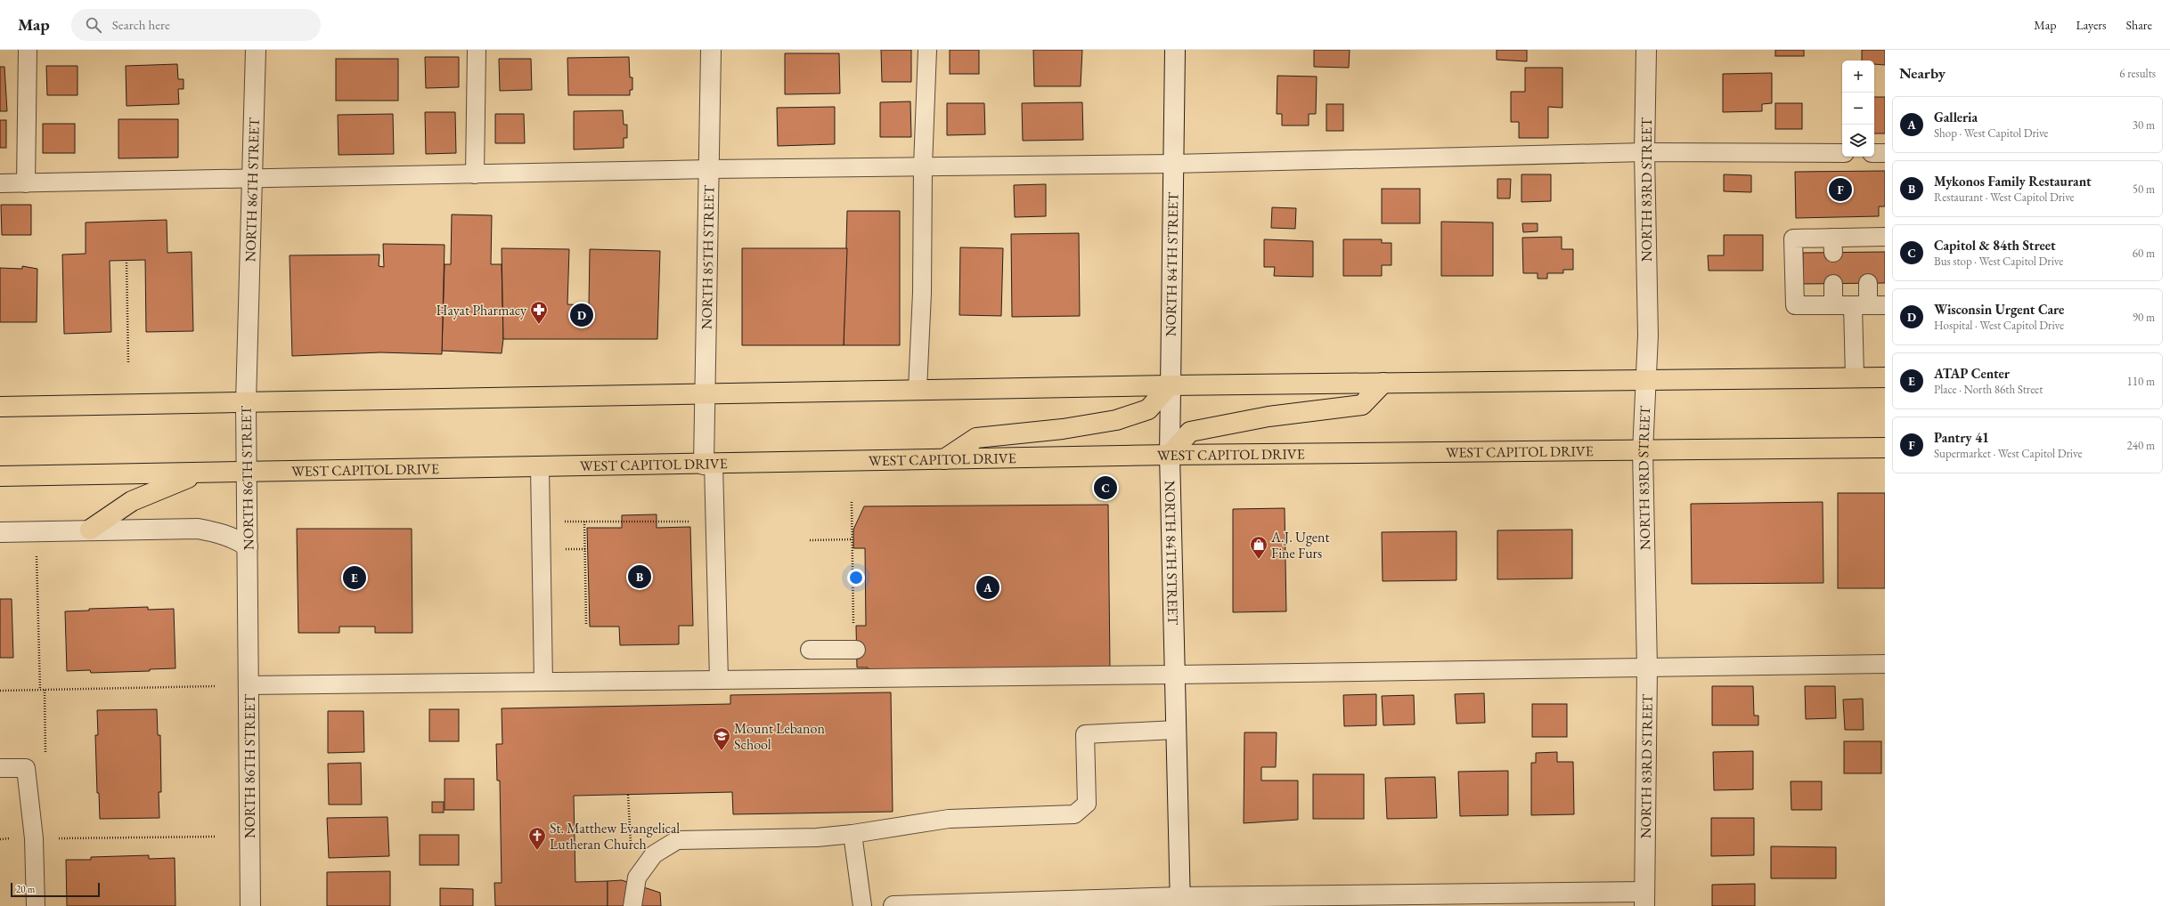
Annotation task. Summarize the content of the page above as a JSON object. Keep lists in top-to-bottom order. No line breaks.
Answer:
{"streets":{"main road":["WEST CAPITOL DRIVE"],"street":["NORTH 86TH STREET","NORTH 83RD STREET","NORTH 85TH STREET","NORTH 84TH STREET"]},"crossings":[["NORTH 86TH STREET","WEST CAPITOL DRIVE"],["NORTH 83RD STREET","WEST CAPITOL DRIVE"],["NORTH 85TH STREET","WEST CAPITOL DRIVE"],["NORTH 84TH STREET","WEST CAPITOL DRIVE"]],"places":{"pharmacy":["Hayat Pharmacy"],"shop":["A.J. Ugent Fine Furs"],"school or university":["Mount Lebanon School"],"church":["St. Matthew Evangelical Lutheran Church"]},"scale_bar":"20 m","page":{"header":"Map","search":"Search here","nav":["Map","Layers","Share"],"heading":["Nearby","6 results"],"map_buttons":["+","−"],"list":[{"mark":"A","name":"Galleria","note":"Shop · West Capitol Drive","value":"30 m"},{"mark":"B","name":"Mykonos Family Restaurant","note":"Restaurant · West Capitol Drive","value":"50 m"},{"mark":"C","name":"Capitol & 84th Street","note":"Bus stop · West Capitol Drive","value":"60 m"},{"mark":"D","name":"Wisconsin Urgent Care","note":"Hospital · West Capitol Drive","value":"90 m"},{"mark":"E","name":"ATAP Center","note":"Place · North 86th Street","value":"110 m"},{"mark":"F","name":"Pantry 41","note":"Supermarket · West Capitol Drive","value":"240 m"}],"pins":["F","D","C","B","E","A"],"scale":"20 m"}}
